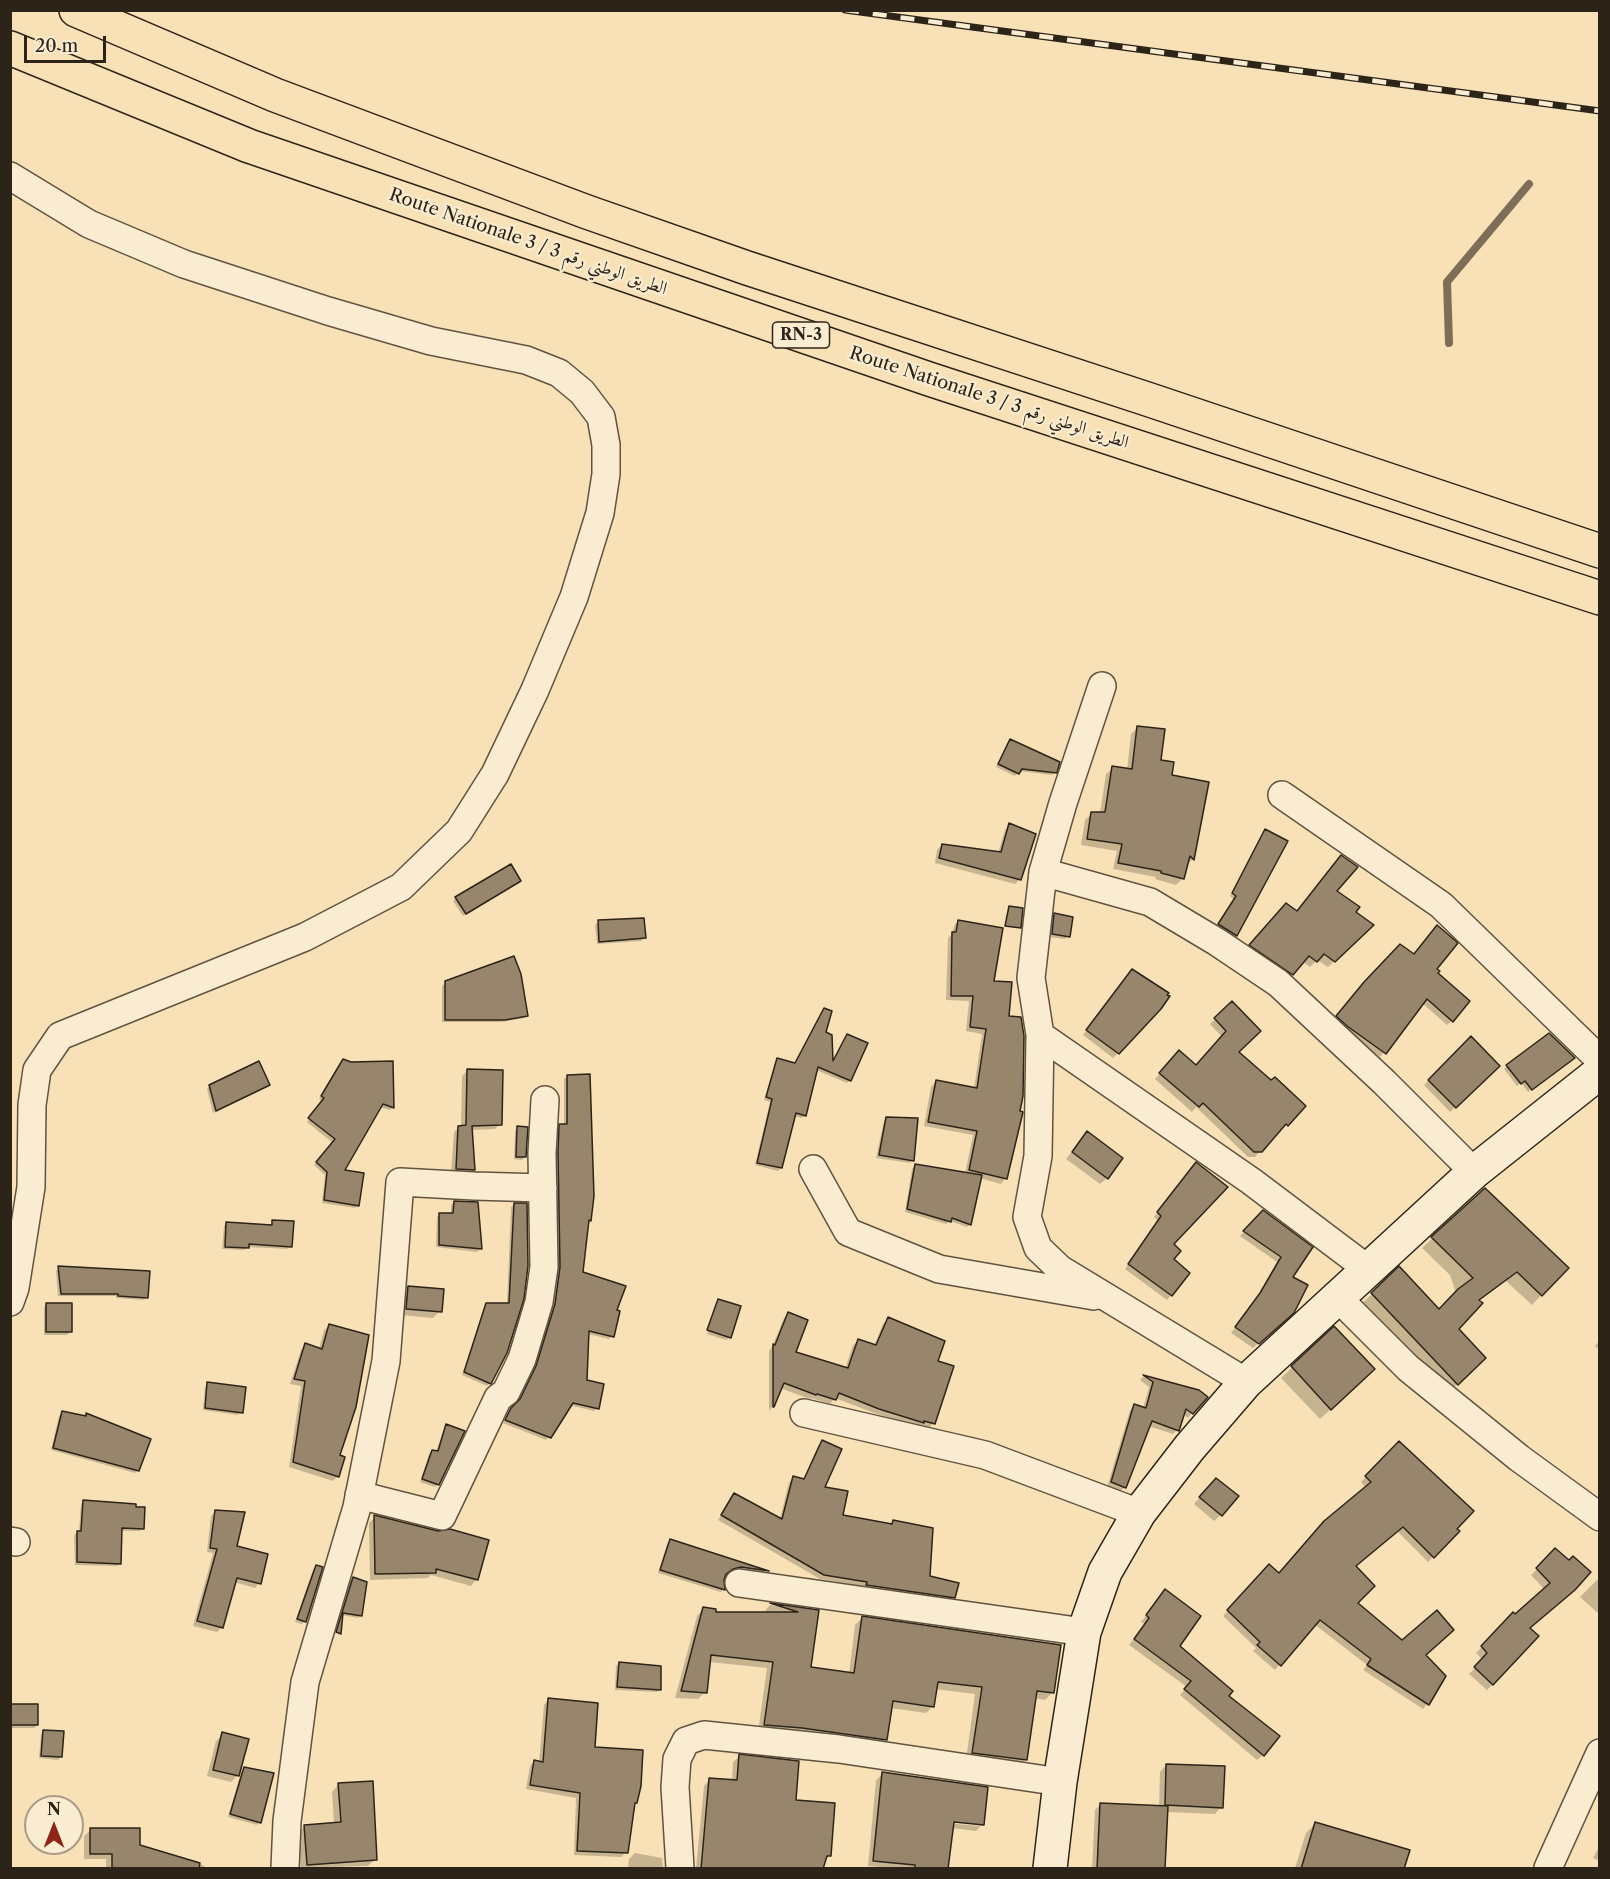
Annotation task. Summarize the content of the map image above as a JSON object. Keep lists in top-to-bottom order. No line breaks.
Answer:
{"streets":{"highway":["Route Nationale 3 / الطريق الوطني رقم 3","RN-3"]},"scale_bar":"20 m","north":"top"}
